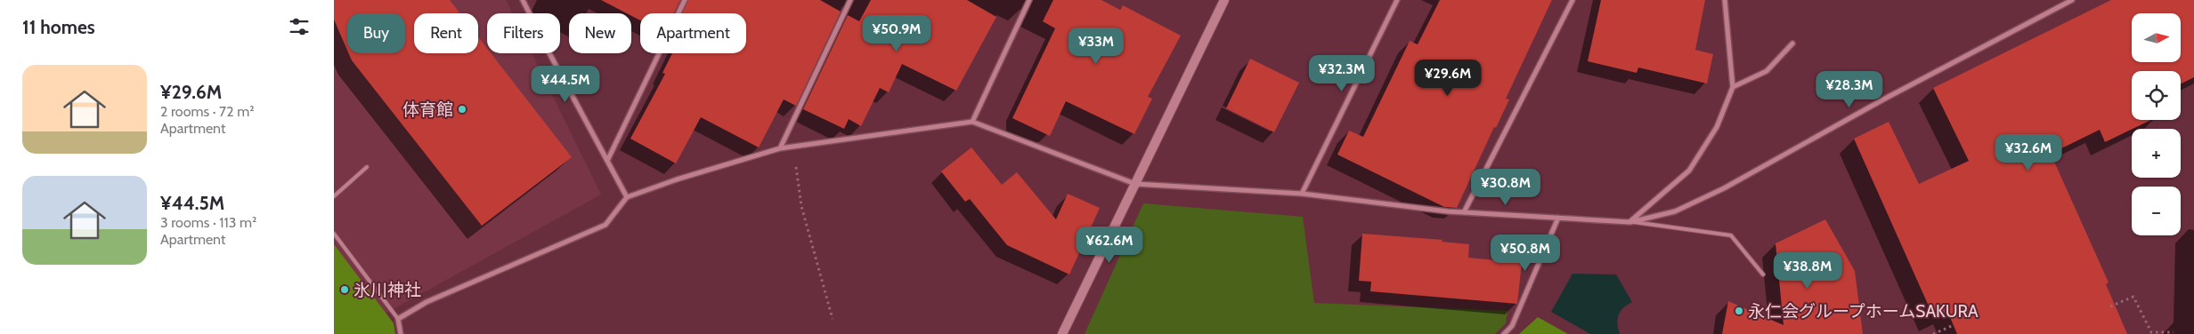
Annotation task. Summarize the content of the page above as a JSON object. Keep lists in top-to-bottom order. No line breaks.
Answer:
{"places":["体育館","氷川神社","永仁会グループホームSAKURA"],"north":"right","page":{"heading":"11 homes","map_buttons":["+","−"],"chip":["Buy","Rent","Filters","New","Apartment"],"price":["¥50.9M","¥33M","¥32.3M","¥29.6M","¥44.5M","¥28.3M","¥32.6M","¥30.8M","¥62.6M","¥50.8M","¥38.8M"],"list":[{"name":"¥29.6M","note":"2 rooms · 72 m² · Apartment"},{"name":"¥44.5M","note":"3 rooms · 113 m² · Apartment"}]}}
